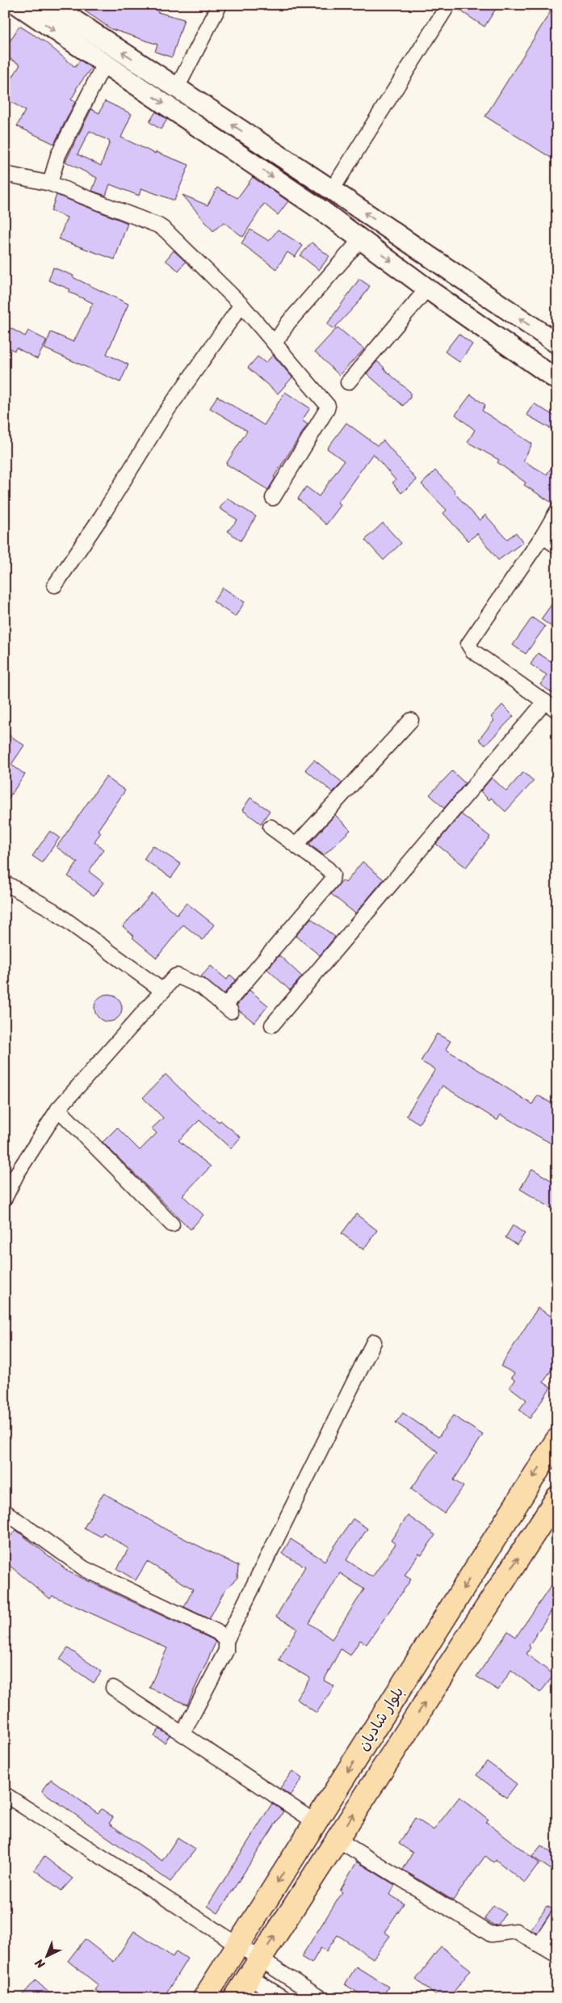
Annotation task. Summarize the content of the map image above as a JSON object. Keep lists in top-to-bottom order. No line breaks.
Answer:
{"streets":{"main road":["بلوار شادیان"]},"north":"bottom left"}
